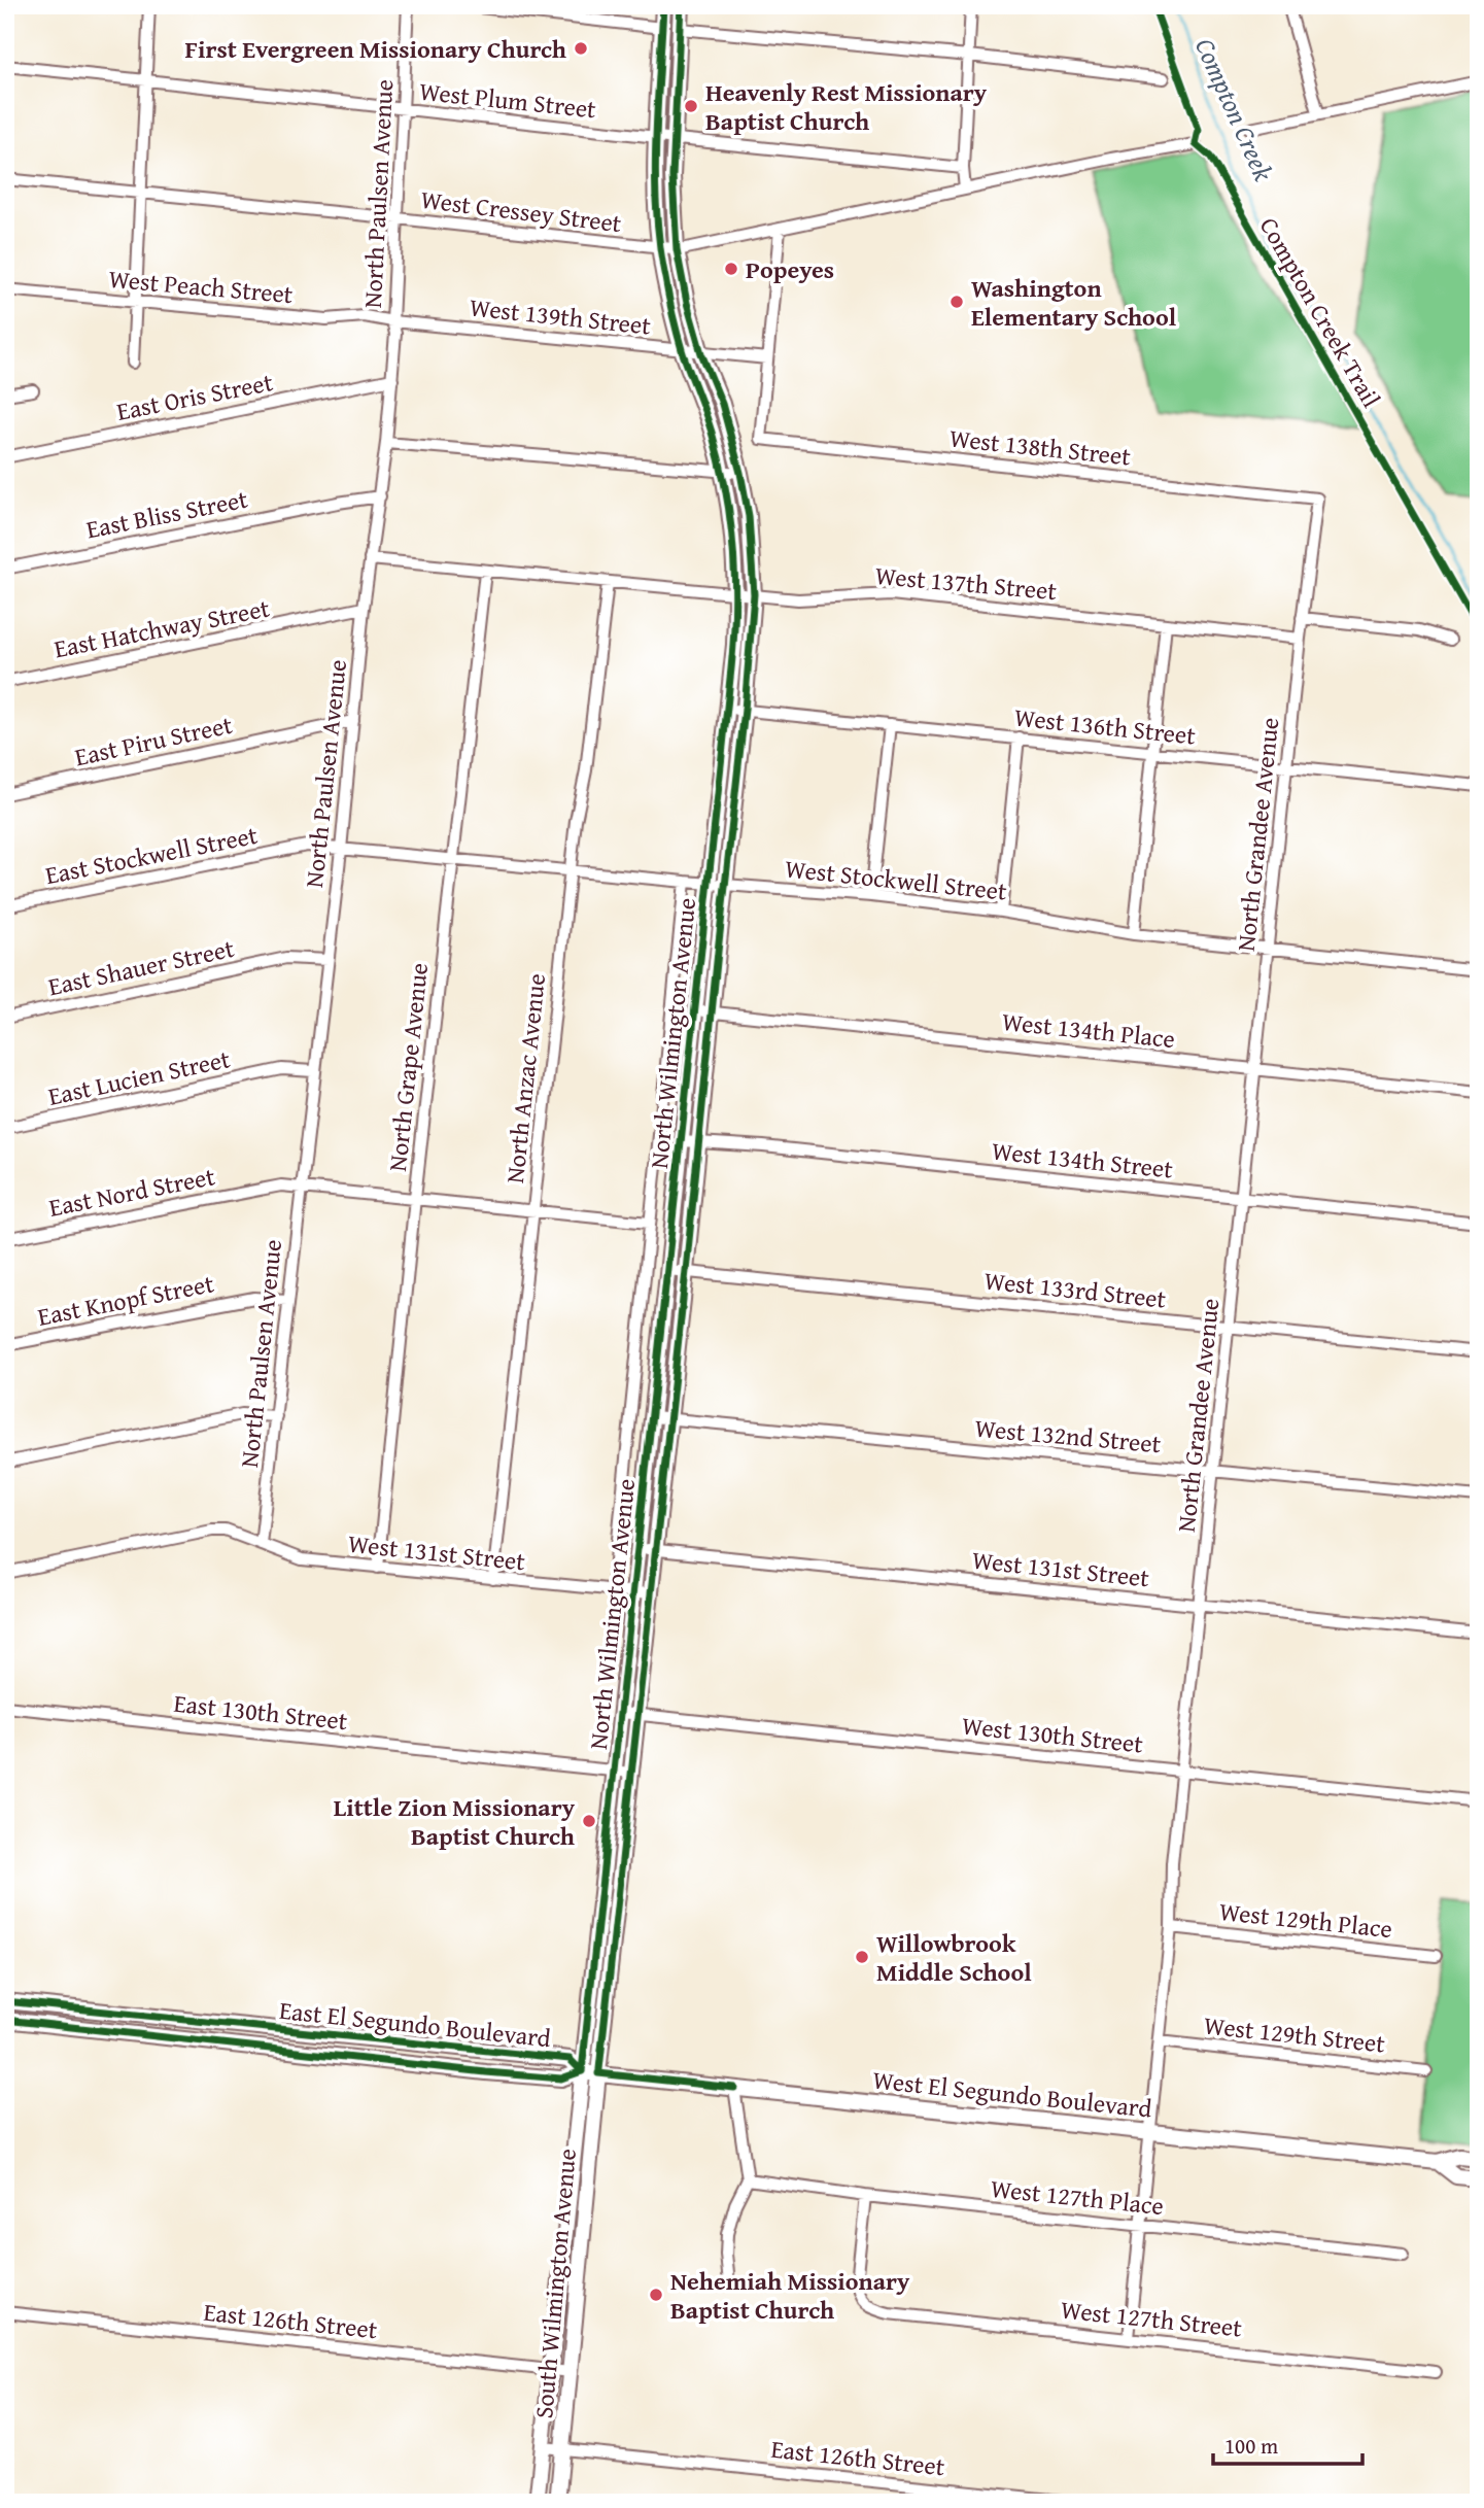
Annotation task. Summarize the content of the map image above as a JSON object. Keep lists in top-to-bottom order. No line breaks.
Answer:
{"streets":{"main road":["North Wilmington Avenue","East El Segundo Boulevard","West El Segundo Boulevard","South Wilmington Avenue"],"street":["West Plum Street","North Paulsen Avenue","West Cressey Street","West Peach Street","West 139th Street","East Oris Street","West 138th Street","East Bliss Street","West 137th Street","East Hatchway Street","West 136th Street","East Piru Street","North Grandee Avenue","East Stockwell Street","West Stockwell Street","East Shauer Street","West 134th Place","North Grape Avenue","East Lucien Street","North Anzac Avenue","West 134th Street","East Nord Street","West 133rd Street","East Knopf Street","West 132nd Street","West 131st Street","East 130th Street","West 130th Street","West 129th Place","West 129th Street","West 127th Place","West 127th Street","East 126th Street"],"cycle path":["Compton Creek Trail"]},"crossings":[["West Plum Street","North Paulsen Avenue"],["West Plum Street","North Wilmington Avenue"],["North Paulsen Avenue","West Cressey Street"],["North Paulsen Avenue","West Peach Street"],["North Paulsen Avenue","West 139th Street"],["North Paulsen Avenue","East Oris Street"],["North Paulsen Avenue","East Bliss Street"],["North Paulsen Avenue","West 137th Street"],["North Paulsen Avenue","East Hatchway Street"],["North Paulsen Avenue","East Piru Street"],["North Paulsen Avenue","West Stockwell Street"],["North Paulsen Avenue","East Shauer Street"],["North Paulsen Avenue","East Lucien Street"],["North Paulsen Avenue","East Nord Street"],["North Paulsen Avenue","East Knopf Street"],["North Paulsen Avenue","West 131st Street"],["West Cressey Street","North Wilmington Avenue"],["West Peach Street","West 139th Street"],["West 139th Street","West 138th Street"],["West 139th Street","North Wilmington Avenue"],["West 138th Street","North Grandee Avenue"],["West 137th Street","North Grandee Avenue"],["West 137th Street","North Wilmington Avenue"],["West 137th Street","North Grape Avenue"],["West 137th Street","North Anzac Avenue"],["West 136th Street","North Grandee Avenue"],["West 136th Street","North Wilmington Avenue"],["North Grandee Avenue","West Stockwell Street"],["North Grandee Avenue","West 134th Place"],["North Grandee Avenue","West 134th Street"],["North Grandee Avenue","West 133rd Street"],["North Grandee Avenue","West 132nd Street"],["North Grandee Avenue","West 131st Street"],["North Grandee Avenue","West 130th Street"],["North Grandee Avenue","West 129th Place"],["North Grandee Avenue","West 129th Street"],["North Grandee Avenue","West El Segundo Boulevard"],["North Grandee Avenue","West 127th Place"],["North Grandee Avenue","West 127th Street"],["East Stockwell Street","West Stockwell Street"],["West Stockwell Street","North Wilmington Avenue"],["West Stockwell Street","North Grape Avenue"],["West Stockwell Street","North Anzac Avenue"],["West 134th Place","North Wilmington Avenue"],["North Wilmington Avenue","West 134th Street"],["North Wilmington Avenue","West 133rd Street"],["North Wilmington Avenue","West 132nd Street"],["North Wilmington Avenue","West 131st Street"],["North Wilmington Avenue","East 130th Street"],["North Wilmington Avenue","West 130th Street"],["North Wilmington Avenue","East El Segundo Boulevard"],["North Wilmington Avenue","West El Segundo Boulevard"],["North Wilmington Avenue","South Wilmington Avenue"],["North Grape Avenue","East Nord Street"],["North Grape Avenue","West 131st Street"],["North Anzac Avenue","East Nord Street"],["North Anzac Avenue","West 131st Street"],["East El Segundo Boulevard","West El Segundo Boulevard"],["West El Segundo Boulevard","South Wilmington Avenue"],["West 127th Place","West 127th Street"],["South Wilmington Avenue","East 126th Street"]],"water":["Compton Creek"],"places":["First Evergreen Missionary Church","Heavenly Rest Missionary Baptist Church","Popeyes","Washington Elementary School","Little Zion Missionary Baptist Church","Willowbrook Middle School","Nehemiah Missionary Baptist Church"],"scale_bar":"100 m"}
